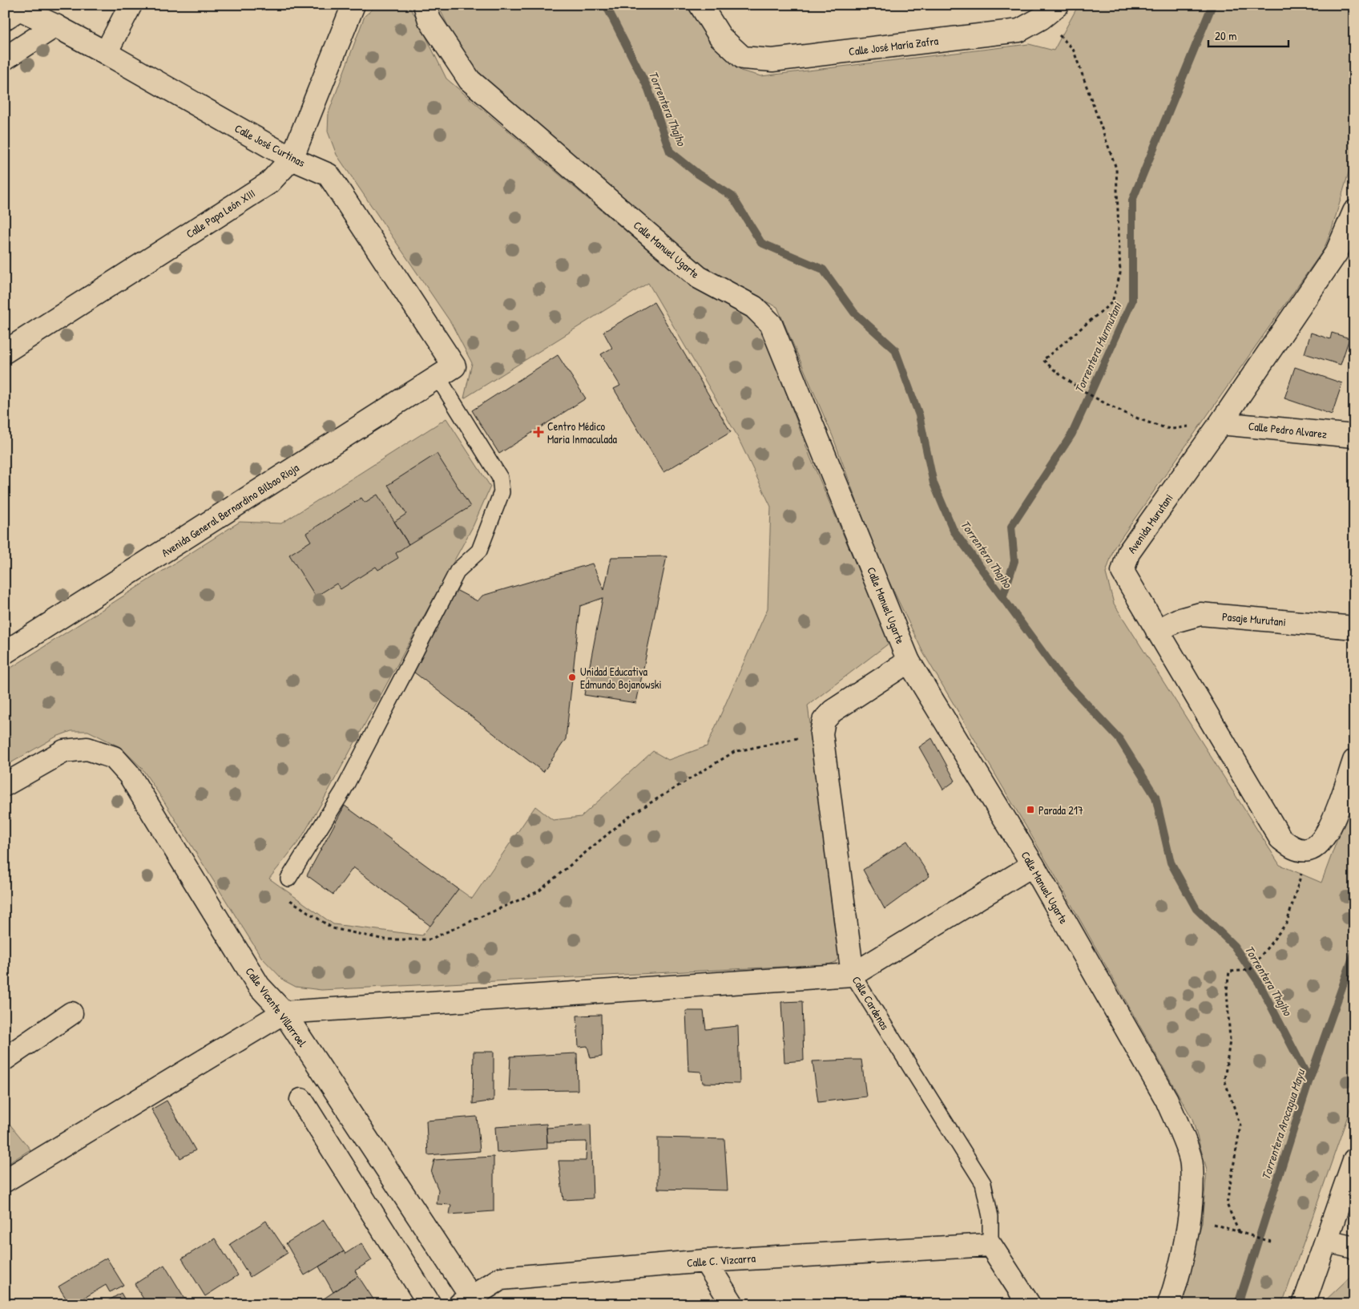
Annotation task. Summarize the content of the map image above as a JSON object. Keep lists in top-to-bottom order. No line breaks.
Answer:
{"streets":{"street":["Calle José María Zafra","Calle José Curtinas","Calle Papa León XIII","Calle Manuel Ugarte","Calle Pedro Alvarez","Avenida General Bernardino Bilbao Rioja","Avenida Murutani","Pasaje Murutani","Calle Cardenas","Calle Vicente Villarroel","Calle C. Vizcarra"]},"crossings":[["Calle José Curtinas","Calle Papa León XIII"],["Calle José Curtinas","Avenida General Bernardino Bilbao Rioja"],["Calle Manuel Ugarte","Calle Cardenas"],["Calle Pedro Alvarez","Avenida Murutani"],["Avenida Murutani","Pasaje Murutani"],["Calle Cardenas","Calle C. Vizcarra"],["Calle Vicente Villarroel","Calle C. Vizcarra"]],"water":["Torrentera Thajho","Torrentera Murmutani","Torrentera Arocagua Mayu"],"places":{"health":["Centro Médico Maria Inmaculada"],"other":["Unidad Educativa Edmundo Bojanowski"],"transit":["Parada 217"]},"scale_bar":"20 m"}
